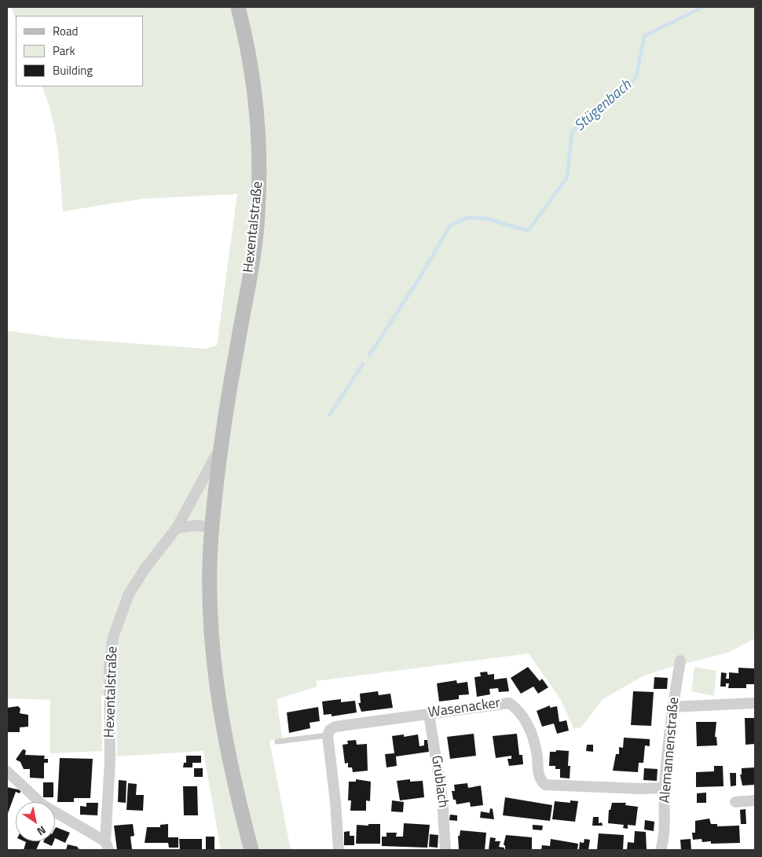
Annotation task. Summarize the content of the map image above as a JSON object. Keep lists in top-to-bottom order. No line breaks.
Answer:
{"streets":{"main road":["Hexentalstraße"],"street":["Wasenacker","Alemannenstraße","Grublach"]},"crossings":[["Wasenacker","Alemannenstraße"],["Wasenacker","Grublach"]],"water":["Stügenbach"],"legend":["Road","Park","Building"],"north":"bottom right"}
